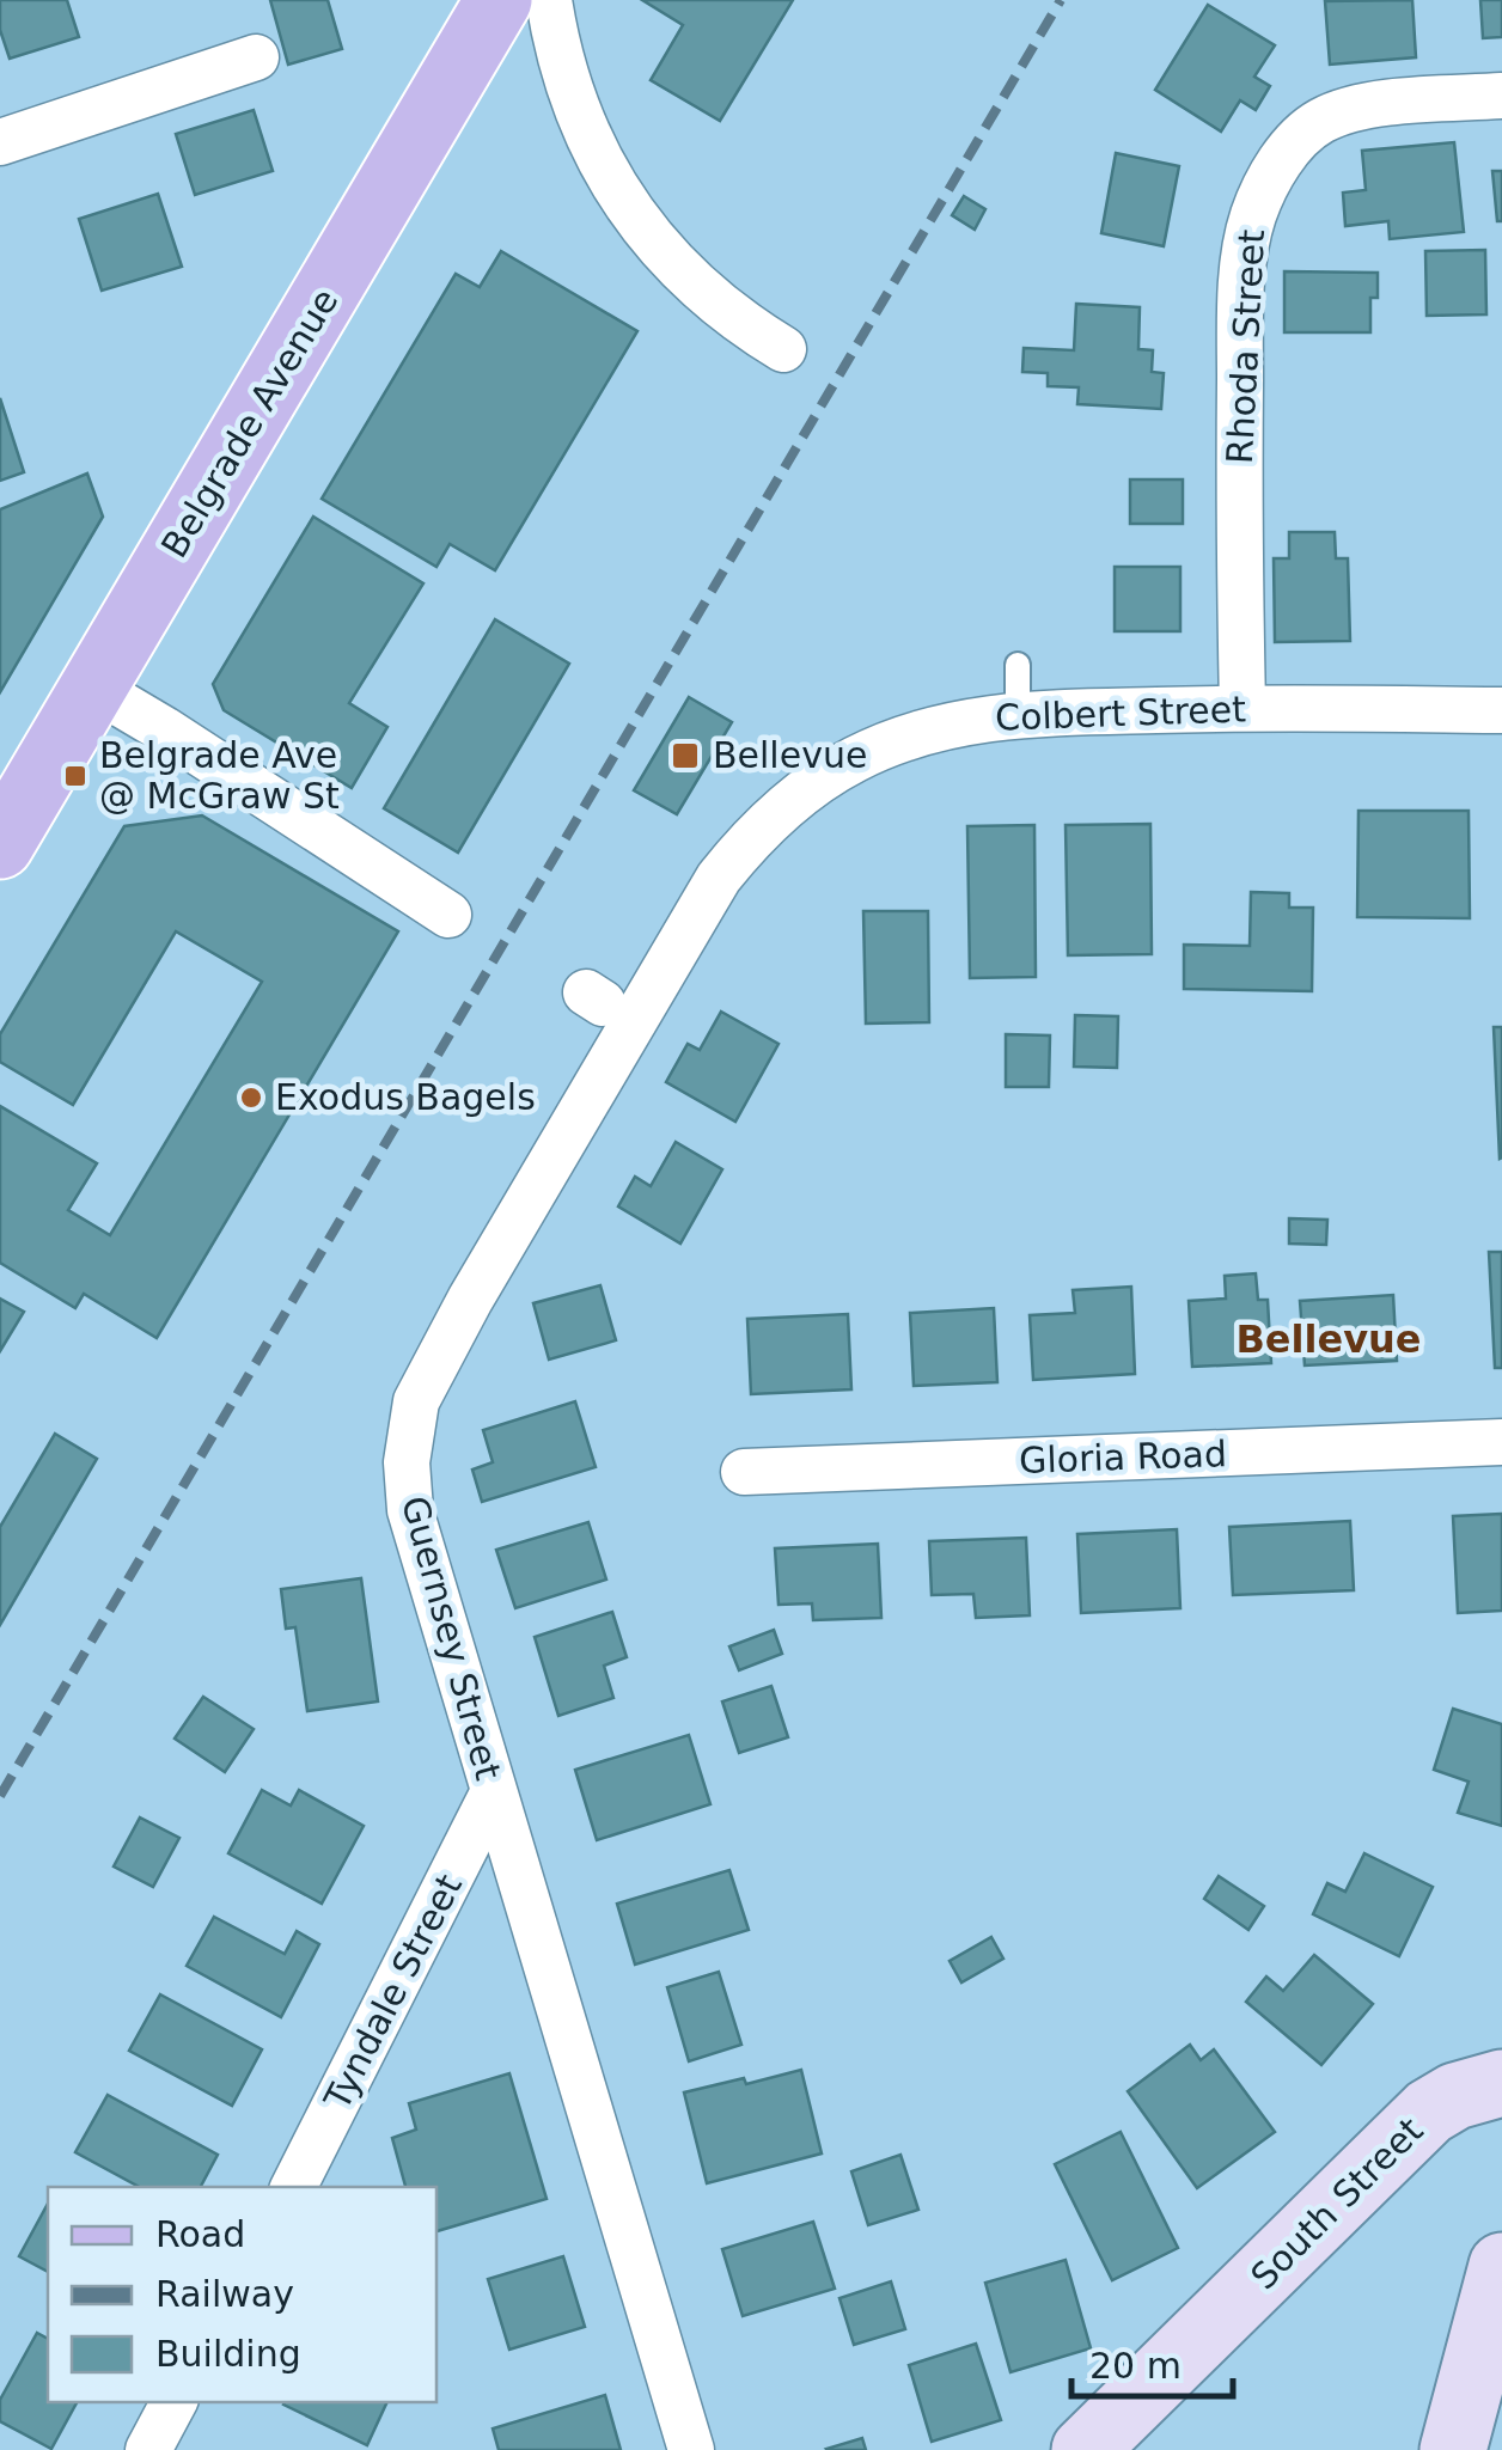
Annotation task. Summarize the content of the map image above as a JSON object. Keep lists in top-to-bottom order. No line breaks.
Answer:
{"streets":{"main road":["Belgrade Avenue"],"street":["Rhoda Street","Colbert Street","Gloria Road","Guernsey Street","Tyndale Street","South Street"]},"crossings":[["Rhoda Street","Colbert Street"],["Colbert Street","Guernsey Street"],["Guernsey Street","Tyndale Street"]],"districts":["Bellevue"],"places":{"transit":["Bellevue","Belgrade Ave @ McGraw St"],"other":["Exodus Bagels"]},"legend":["Road","Railway","Building"],"scale_bar":"20 m"}
